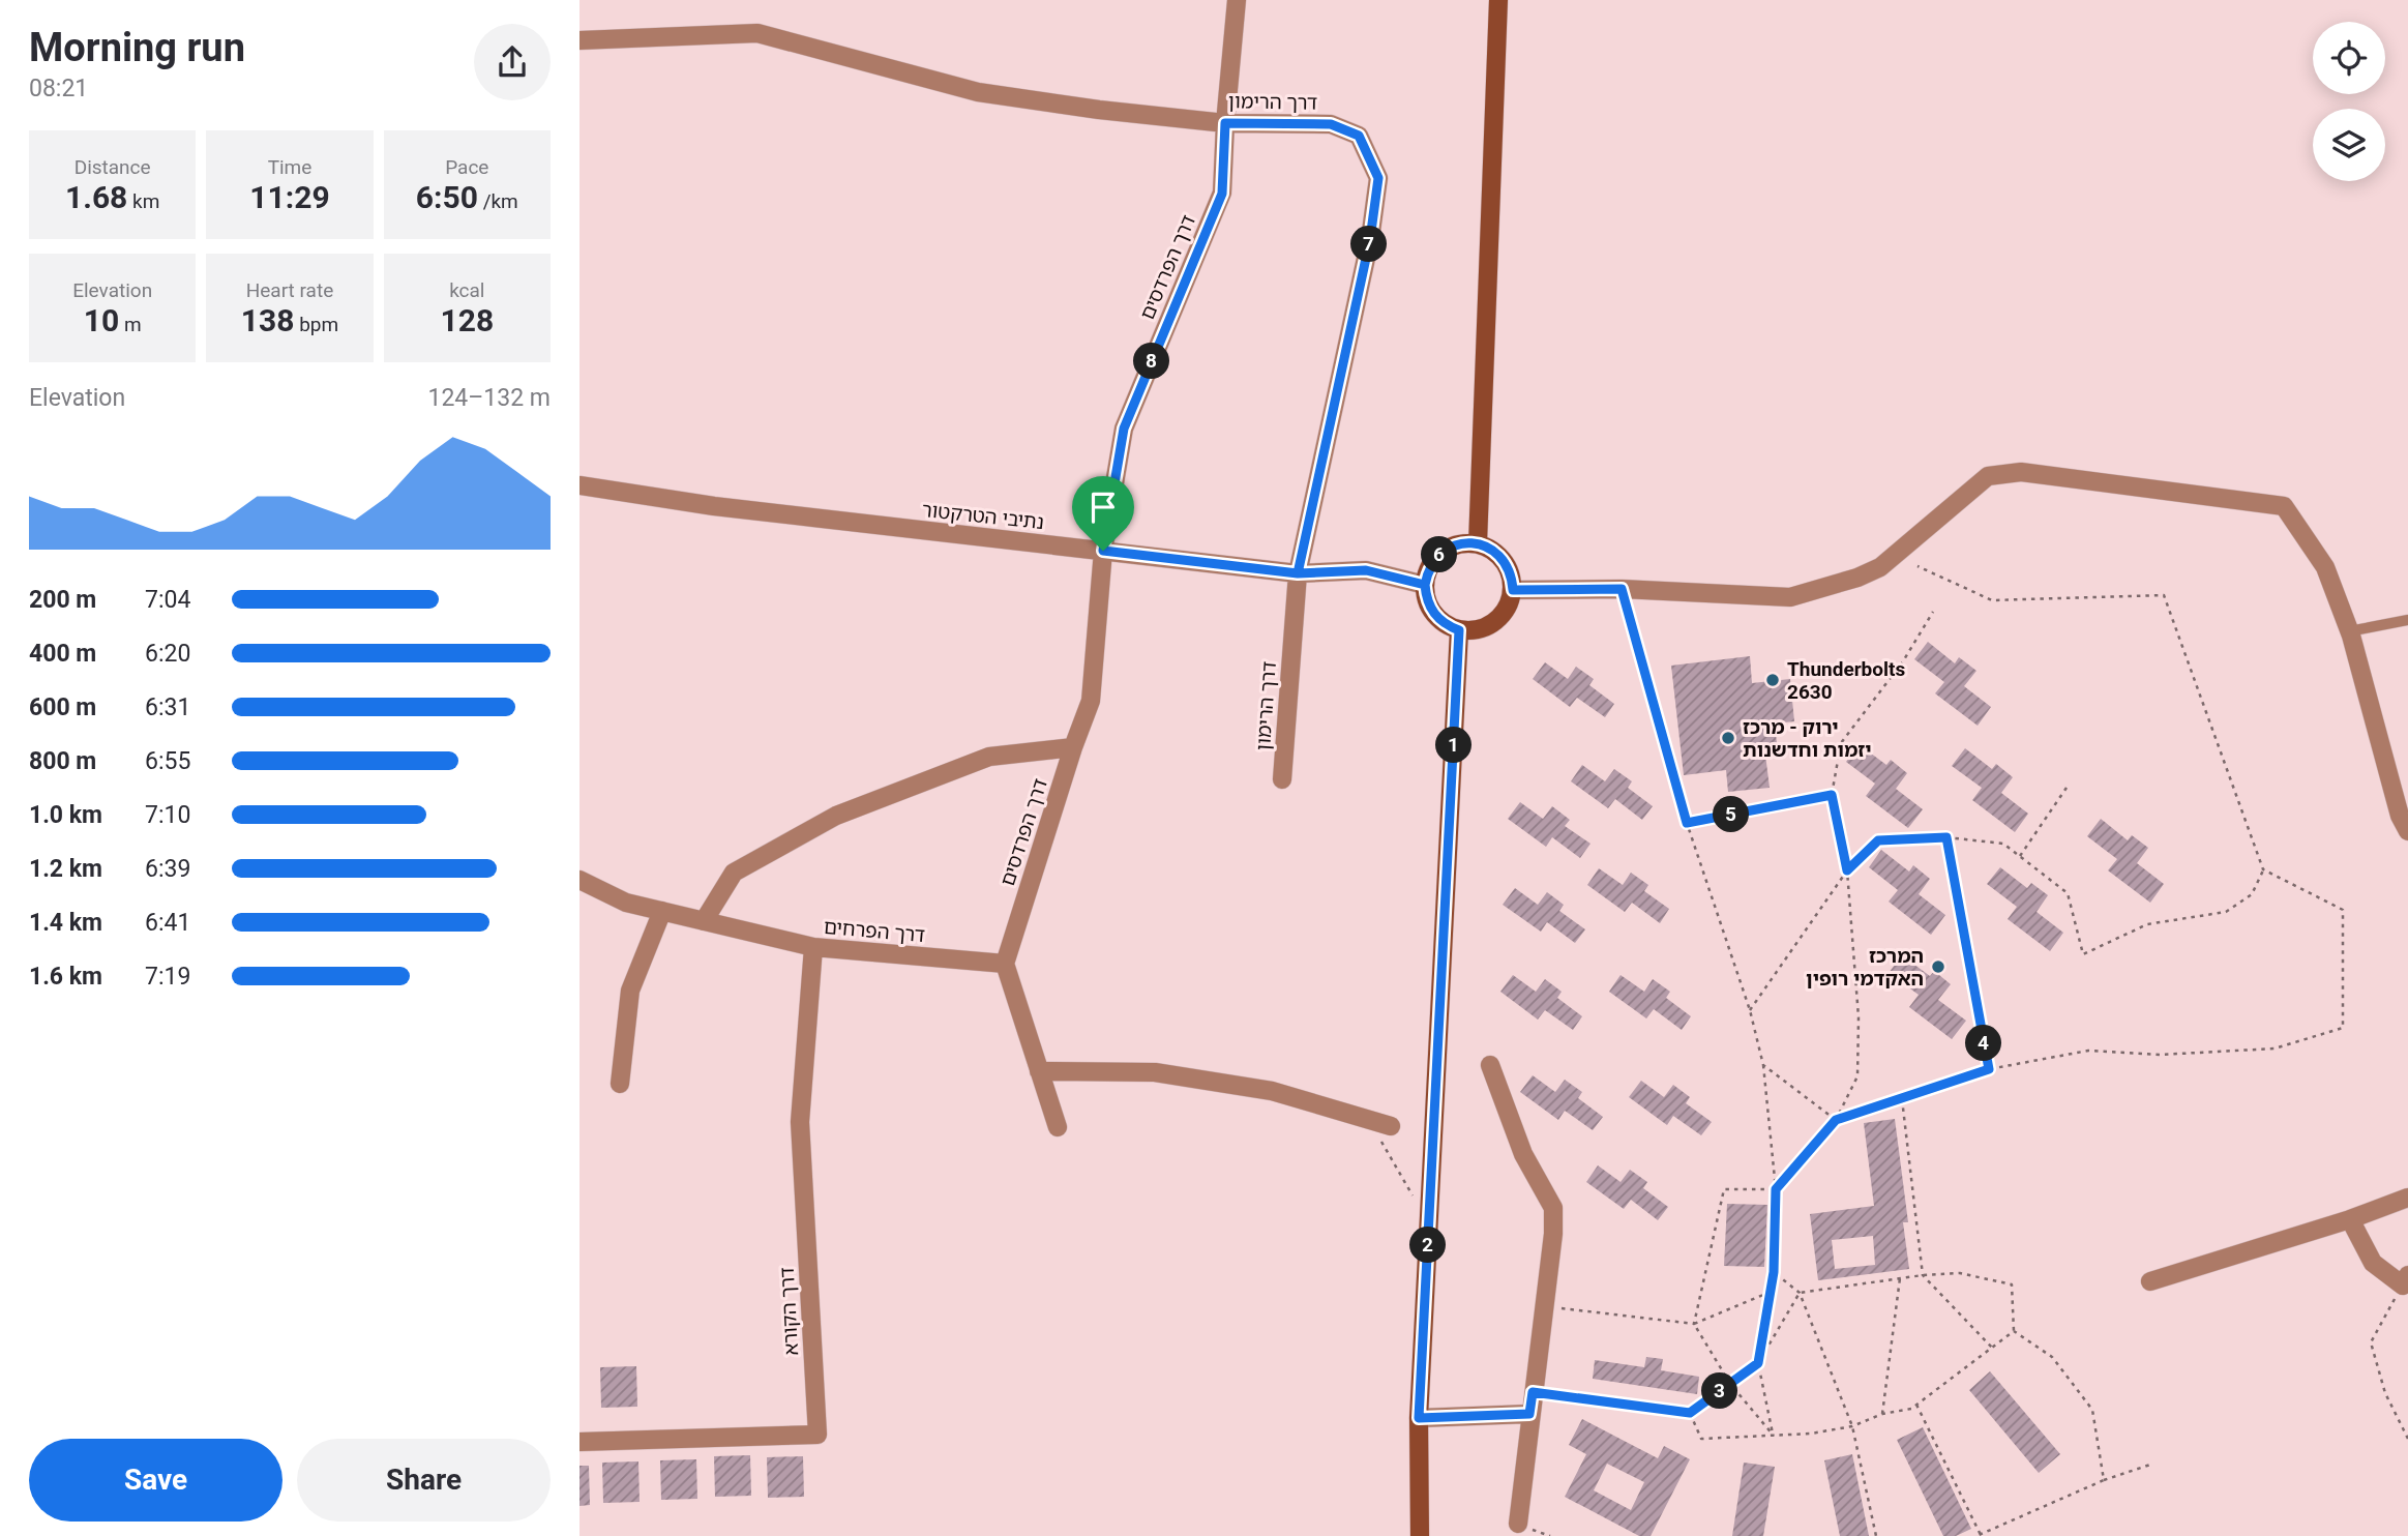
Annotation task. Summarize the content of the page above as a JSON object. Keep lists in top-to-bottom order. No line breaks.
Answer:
{"streets":{"street":["דרך הרימון","דרך הפרדסים","נתיבי הטרקטור","דרך הפרחים","דרך הקורא"]},"crossings":[["דרך הרימון","דרך הפרדסים"],["דרך הרימון","נתיבי הטרקטור"],["דרך הפרדסים","נתיבי הטרקטור"],["דרך הפרדסים","דרך הפרחים"],["דרך הפרחים","דרך הקורא"]],"places":["Thunderbolts 2630","ירוק - מרכז יזמות וחדשנות","המרכז האקדמי רופין"],"page":{"heading":["Morning run","08:21"],"stats":[["Distance","1.68 km"],["Time","11:29"],["Pace","6:50 /km"],["Elevation","10 m"],["Heart rate","138 bpm"],["kcal","128"]],"pins":["7","8","6","1","5","4","2","3"],"chart":["Elevation","124–132 m"],"list":[{"name":"200 m","note":"7:04"},{"name":"400 m","note":"6:20"},{"name":"600 m","note":"6:31"},{"name":"800 m","note":"6:55"},{"name":"1.0 km","note":"7:10"},{"name":"1.2 km","note":"6:39"},{"name":"1.4 km","note":"6:41"},{"name":"1.6 km","note":"7:19"}],"buttons":["Save","Share"]}}
